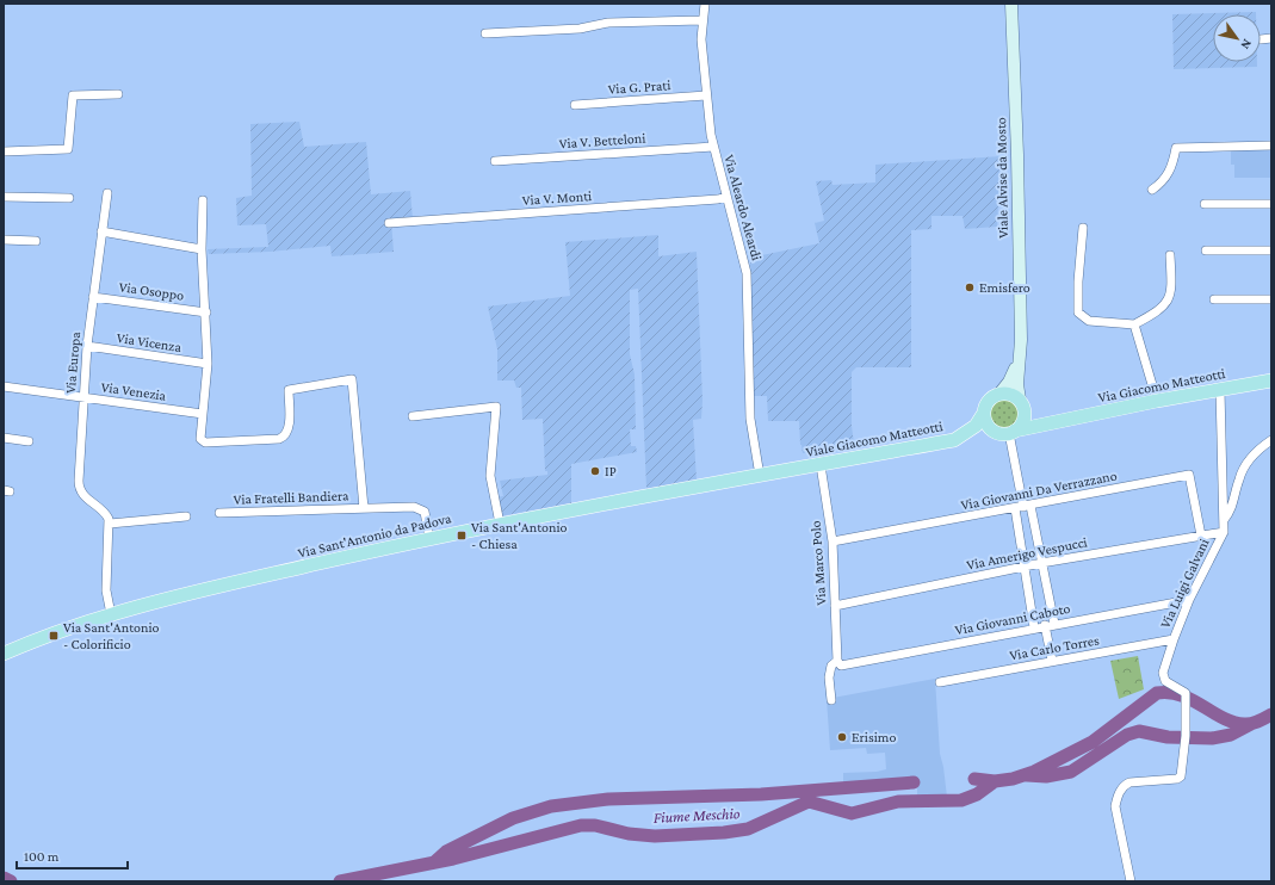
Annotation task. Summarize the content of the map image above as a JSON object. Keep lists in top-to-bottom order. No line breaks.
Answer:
{"streets":{"main road":["Viale Alvise da Mosto","Via Giacomo Matteotti","Viale Giacomo Matteotti","Via Sant'Antonio da Padova"],"street":["Via G. Prati","Via V. Betteloni","Via V. Monti","Via Aleardo Aleardi","Via Osoppo","Via Vicenza","Via Europa","Via Venezia","Via Giovanni Da Verrazzano","Via Fratelli Bandiera","Via Amerigo Vespucci","Via Marco Polo","Via Luigi Galvani","Via Giovanni Caboto","Via Carlo Torres"]},"crossings":[["Via G. Prati","Via Aleardo Aleardi"],["Via V. Betteloni","Via Aleardo Aleardi"],["Viale Alvise da Mosto","Via Giacomo Matteotti"],["Viale Alvise da Mosto","Viale Giacomo Matteotti"],["Via V. Monti","Via Aleardo Aleardi"],["Via Aleardo Aleardi","Viale Giacomo Matteotti"],["Via Aleardo Aleardi","Via Sant'Antonio da Padova"],["Via Osoppo","Via Europa"],["Via Vicenza","Via Europa"],["Via Europa","Via Venezia"],["Via Giacomo Matteotti","Viale Giacomo Matteotti"],["Via Giacomo Matteotti","Via Luigi Galvani"],["Via Venezia","Via Fratelli Bandiera"],["Viale Giacomo Matteotti","Via Sant'Antonio da Padova"],["Viale Giacomo Matteotti","Via Marco Polo"],["Via Giovanni Da Verrazzano","Via Amerigo Vespucci"],["Via Giovanni Da Verrazzano","Via Marco Polo"],["Via Fratelli Bandiera","Via Sant'Antonio da Padova"],["Via Amerigo Vespucci","Via Marco Polo"],["Via Amerigo Vespucci","Via Luigi Galvani"],["Via Marco Polo","Via Giovanni Caboto"],["Via Luigi Galvani","Via Giovanni Caboto"],["Via Luigi Galvani","Via Carlo Torres"]],"water":["Fiume Meschio"],"places":{"other":["Emisfero","IP","Erisimo"],"transit":["Via Sant'Antonio - Chiesa","Via Sant'Antonio - Colorificio"]},"scale_bar":"100 m","north":"bottom right"}
